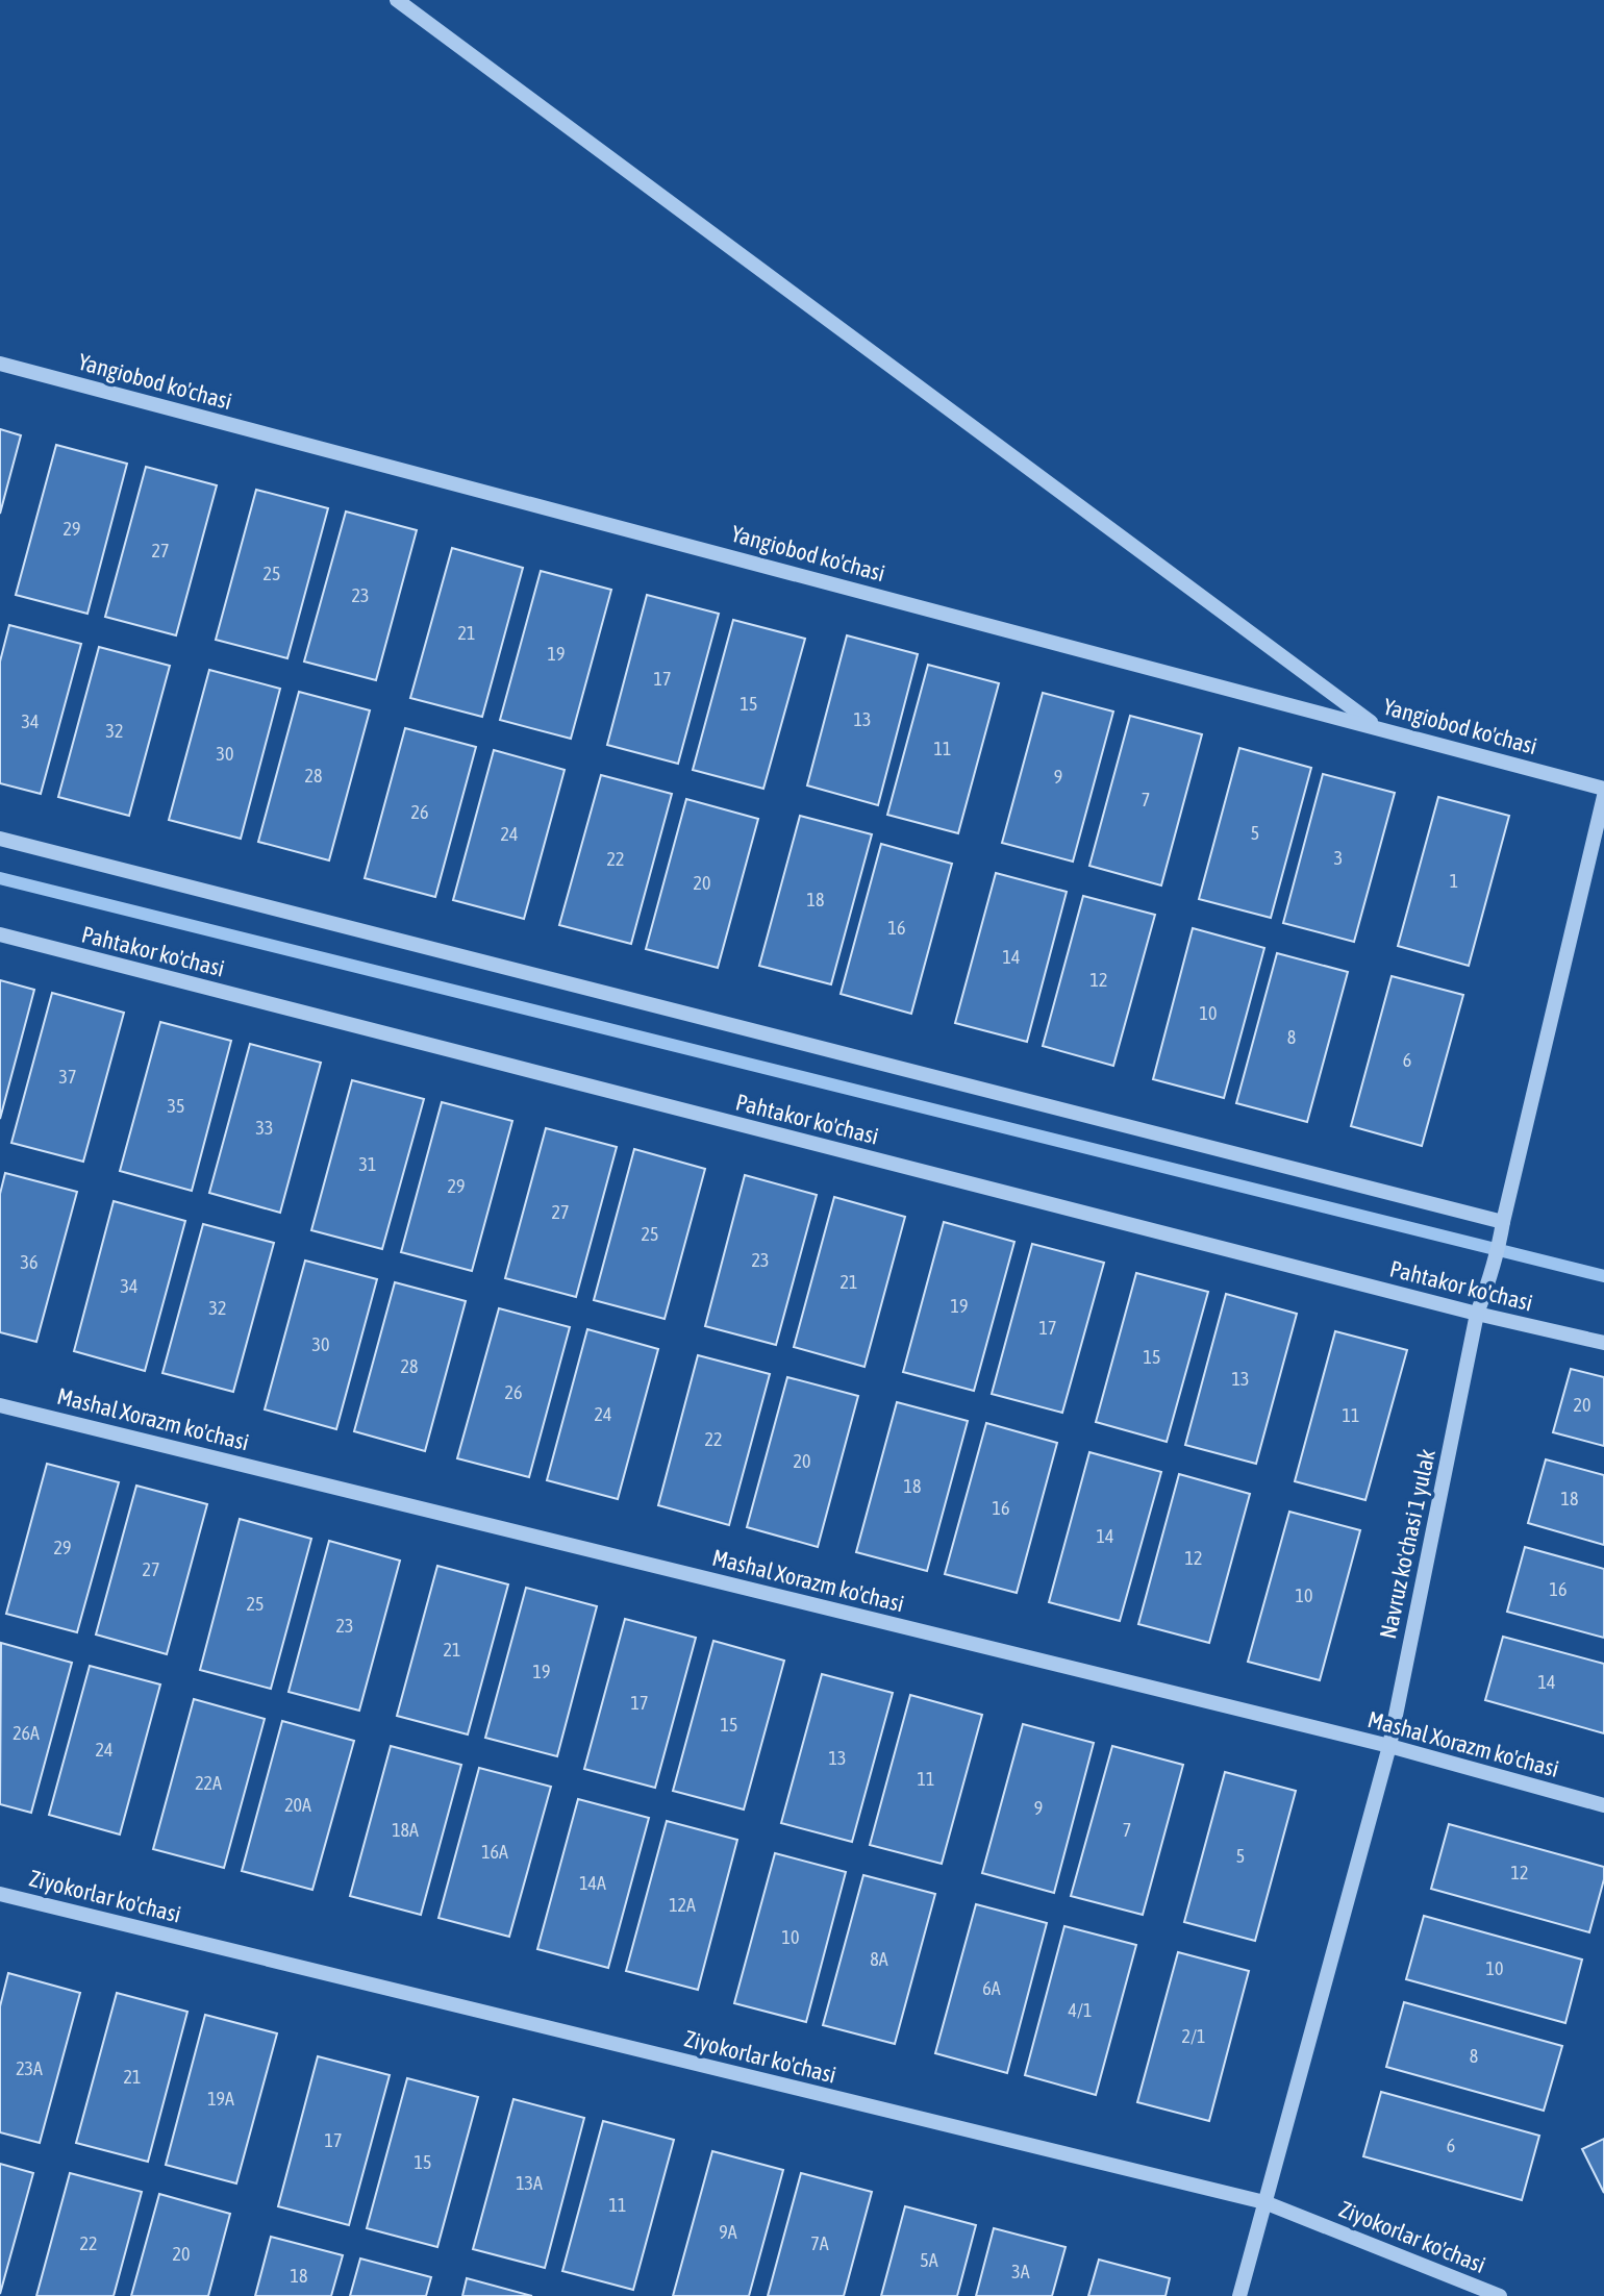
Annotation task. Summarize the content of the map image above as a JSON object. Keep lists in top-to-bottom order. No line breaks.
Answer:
{"streets":{"street":["Yangiobod ko'chasi","Pahtakor ko'chasi","Mashal Xorazm ko'chasi","Navruz ko'chasi 1 yulak","Ziyokorlar ko'chasi"]},"crossings":[["Pahtakor ko'chasi","Navruz ko'chasi 1 yulak"],["Mashal Xorazm ko'chasi","Navruz ko'chasi 1 yulak"],["Navruz ko'chasi 1 yulak","Ziyokorlar ko'chasi"]],"house_numbers":["29","27","25","23","21","19","17","15","13","34","32","11","30","28","9","7","26","5","24","3","22","1","20","18","16","14","12","10","8","6","37","35","33","31","29","27","25","23","36","21","34","19","32","17","30","15","28","13","26","20","24","11","22","20","18","18","16","14","29","12","27","16","10","25","23","21","19","14","17","15","26A","24","13","11","22A","20A","9","18A","7","16A","5","12","14A","12A","10","8A","10","6A","4/1","2/1","8","23A","21","19A","17","6","15","13A","11","9A","22","7A","20","5A","3A","18"]}
